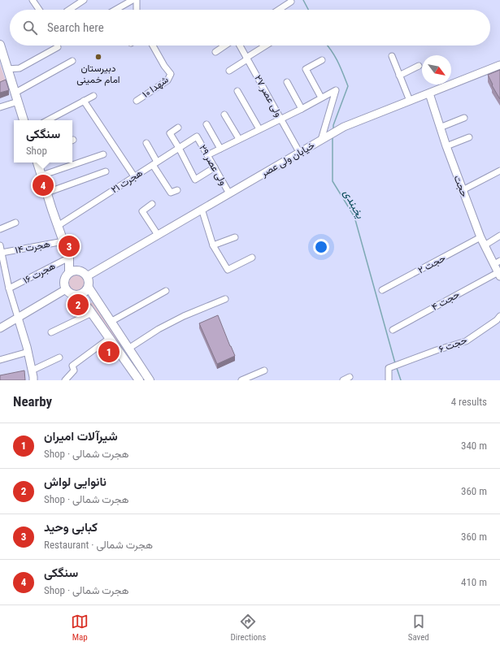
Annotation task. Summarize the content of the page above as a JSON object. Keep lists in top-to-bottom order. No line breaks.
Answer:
{"streets":{"main road":["خیابان ولی عصر","حجت"],"street":["شهدا ۱۰","ولی عصر ۲۷","ولی عصر ۲۹","هجرت ۲۱","هجرت ۱۴","حجت ۲","هجرت ۱۶","حجت ۴","حجت ۶"]},"crossings":[["ولی عصر ۲۷","خیابان ولی عصر"],["خیابان ولی عصر","ولی عصر ۲۹"],["خیابان ولی عصر","حجت"],["ولی عصر ۲۹","هجرت ۲۱"],["حجت","حجت ۲"],["حجت","حجت ۴"]],"water":["یخبندی"],"places":["دبیرستان امام خمینی"],"north":"bottom right","page":{"search":"Search here","popup":["سنگکی","Shop"],"pins":["4","3","2","1"],"heading":["Nearby","4 results"],"list":[{"mark":"1","name":"شیرآلات امیران","note":"Shop · هجرت شمالی","value":"340 m"},{"mark":"2","name":"نانوایی لواش","note":"Shop · هجرت شمالی","value":"360 m"},{"mark":"3","name":"کبابی وحید","note":"Restaurant · هجرت شمالی","value":"360 m"},{"mark":"4","name":"سنگکی","note":"Shop · هجرت شمالی","value":"410 m"}],"nav":["Map","Directions","Saved"]}}
